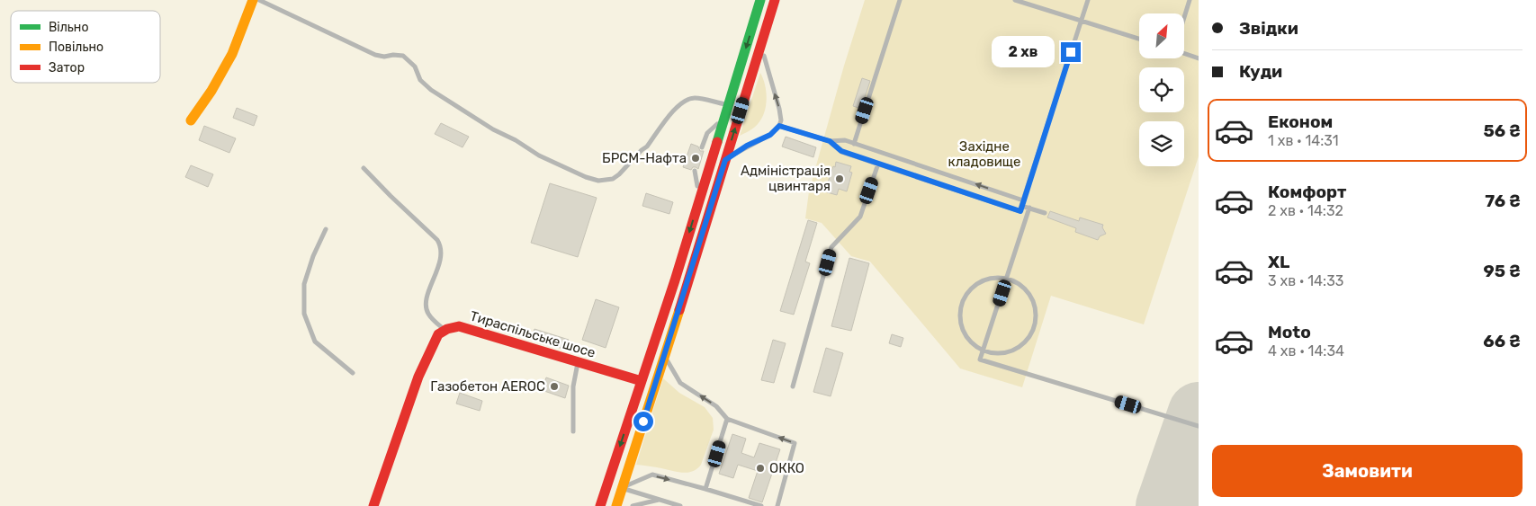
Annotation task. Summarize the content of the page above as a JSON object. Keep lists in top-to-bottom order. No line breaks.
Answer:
{"streets":{"main road":["Тираспільське шосе"]},"parks":["Західне кладовище"],"places":["БРСМ-Нафта","Адміністрація цвинтаря","Газобетон AEROC","ОККО"],"legend":["Вільно","Повільно","Затор"],"north":"top right","page":{"banner":["Звідки","Куди"],"bubble":"2 хв","list":[{"name":"Економ","note":"1 хв · 14:31","value":"56 ₴"},{"name":"Комфорт","note":"2 хв · 14:32","value":"76 ₴"},{"name":"XL","note":"3 хв · 14:33","value":"95 ₴"},{"name":"Moto","note":"4 хв · 14:34","value":"66 ₴"}],"buttons":"Замовити"}}
